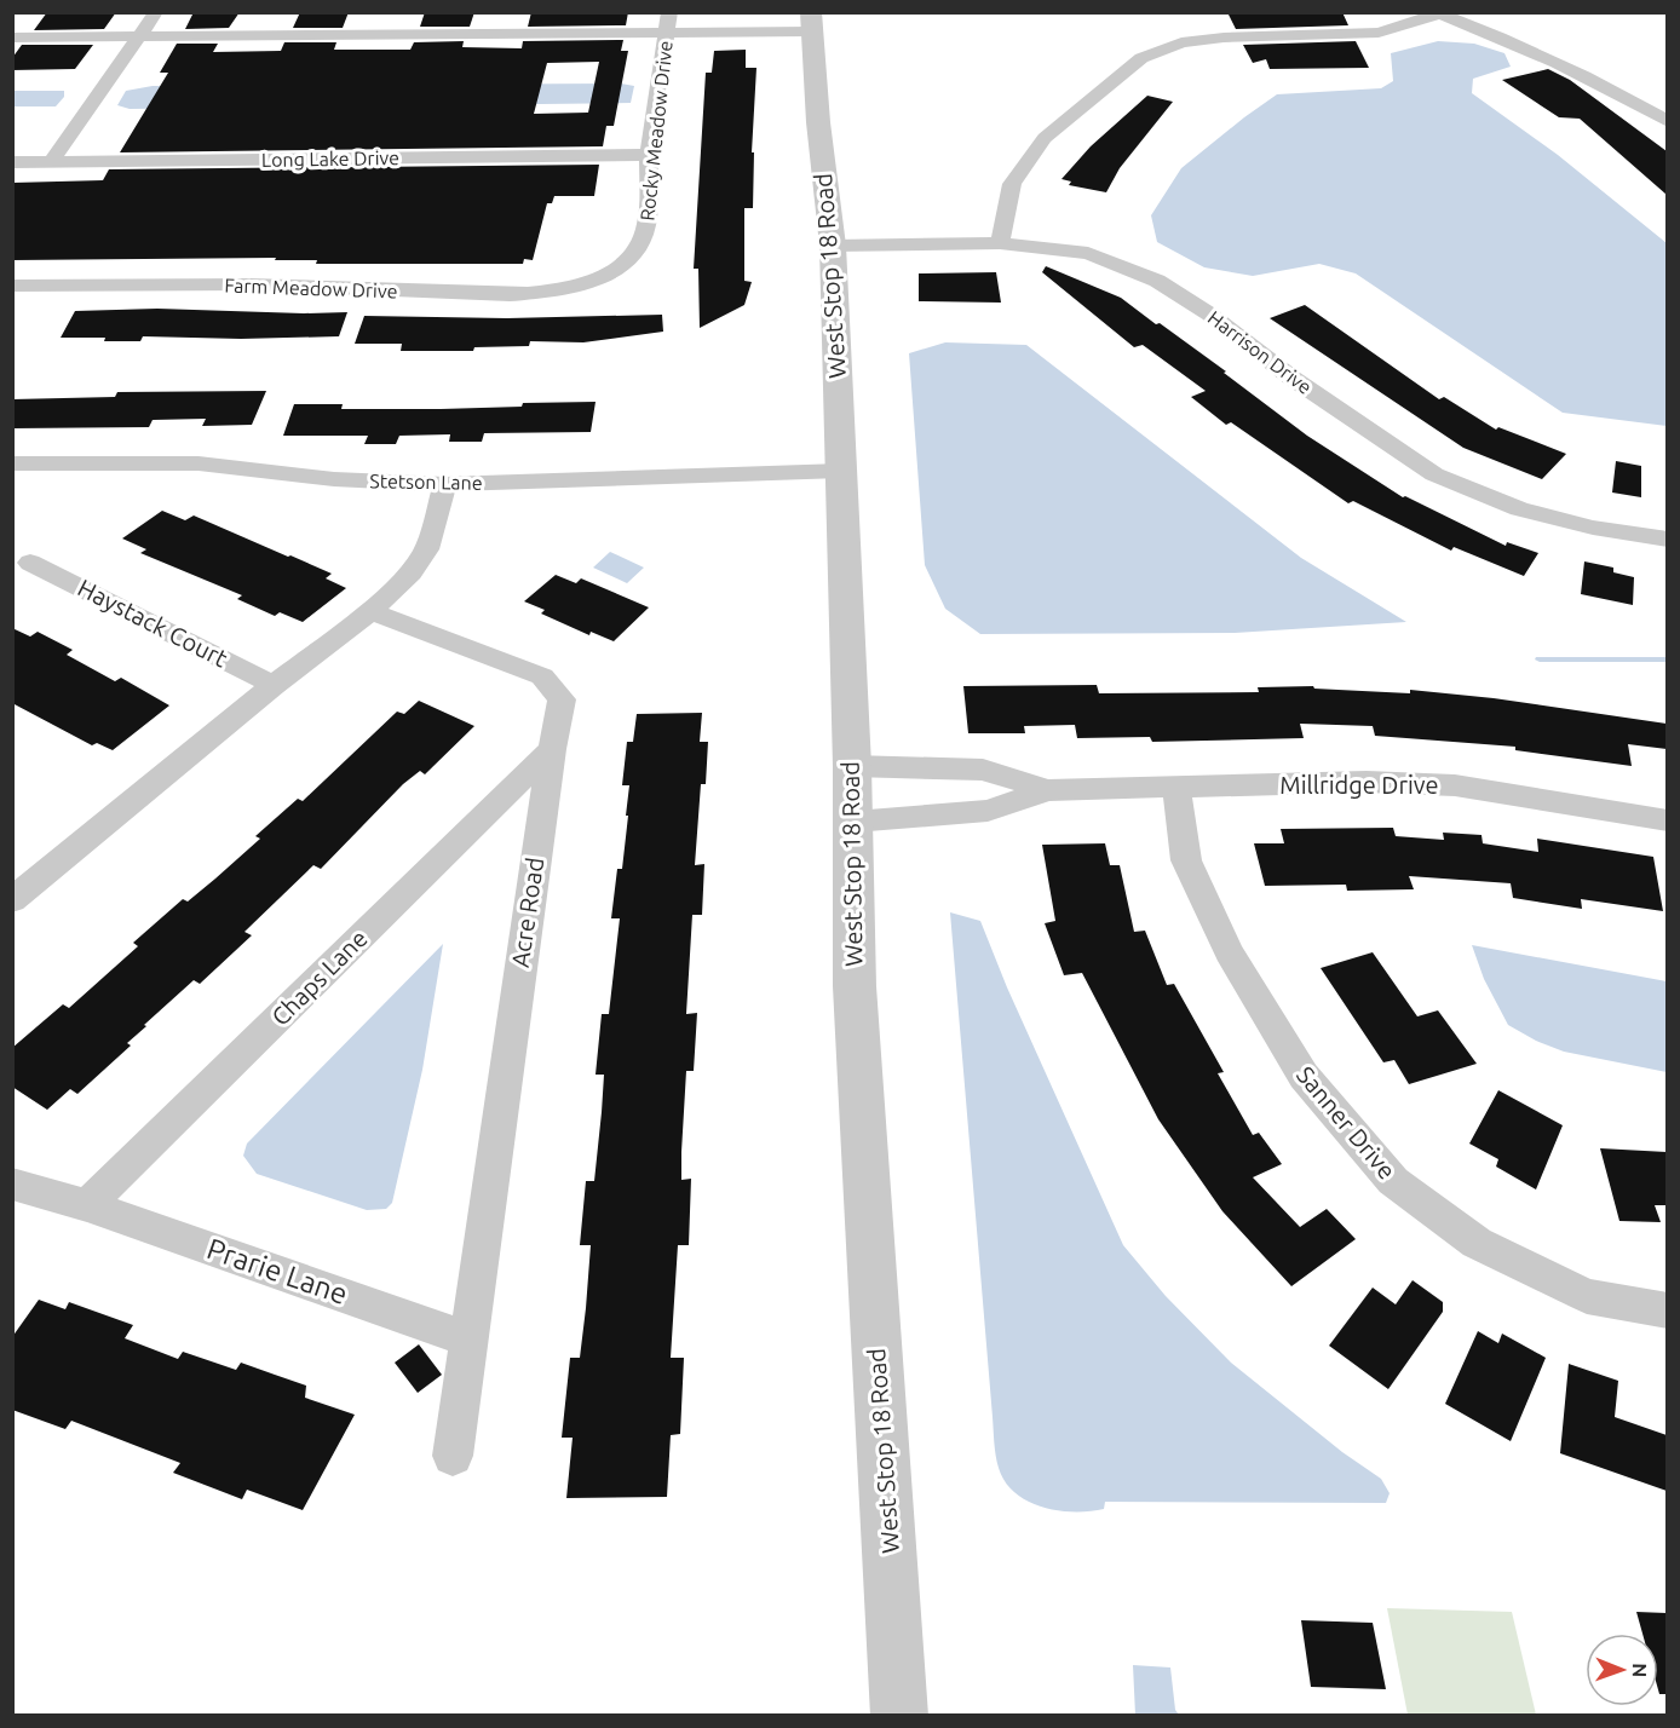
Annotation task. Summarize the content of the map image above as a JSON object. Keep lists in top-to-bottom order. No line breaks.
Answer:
{"streets":{"street":["Rocky Meadow Drive","Long Lake Drive","West Stop 18 Road","Farm Meadow Drive","Harrison Drive","Stetson Lane","Haystack Court","Millridge Drive","Acre Road","Chaps Lane","Sanner Drive","Prarie Lane"]},"crossings":[["Rocky Meadow Drive","Long Lake Drive"],["Rocky Meadow Drive","Farm Meadow Drive"],["West Stop 18 Road","Harrison Drive"],["West Stop 18 Road","Stetson Lane"],["West Stop 18 Road","Millridge Drive"],["Millridge Drive","Sanner Drive"],["Acre Road","Chaps Lane"],["Acre Road","Prarie Lane"],["Chaps Lane","Prarie Lane"]],"north":"right"}
